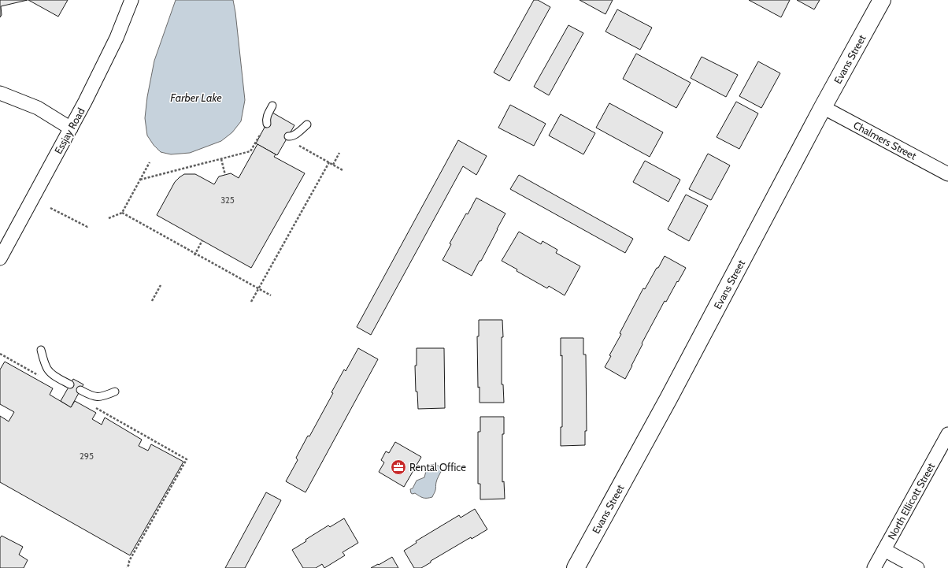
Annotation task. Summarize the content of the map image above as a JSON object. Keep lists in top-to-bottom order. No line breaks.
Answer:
{"streets":{"street":["Evans Street","Essjay Road","Chalmers Street","North Ellicott Street"]},"crossings":[["Evans Street","Chalmers Street"]],"water":["Farber Lake"],"places":{"office":["Rental Office"]},"house_numbers":["325","295"]}
